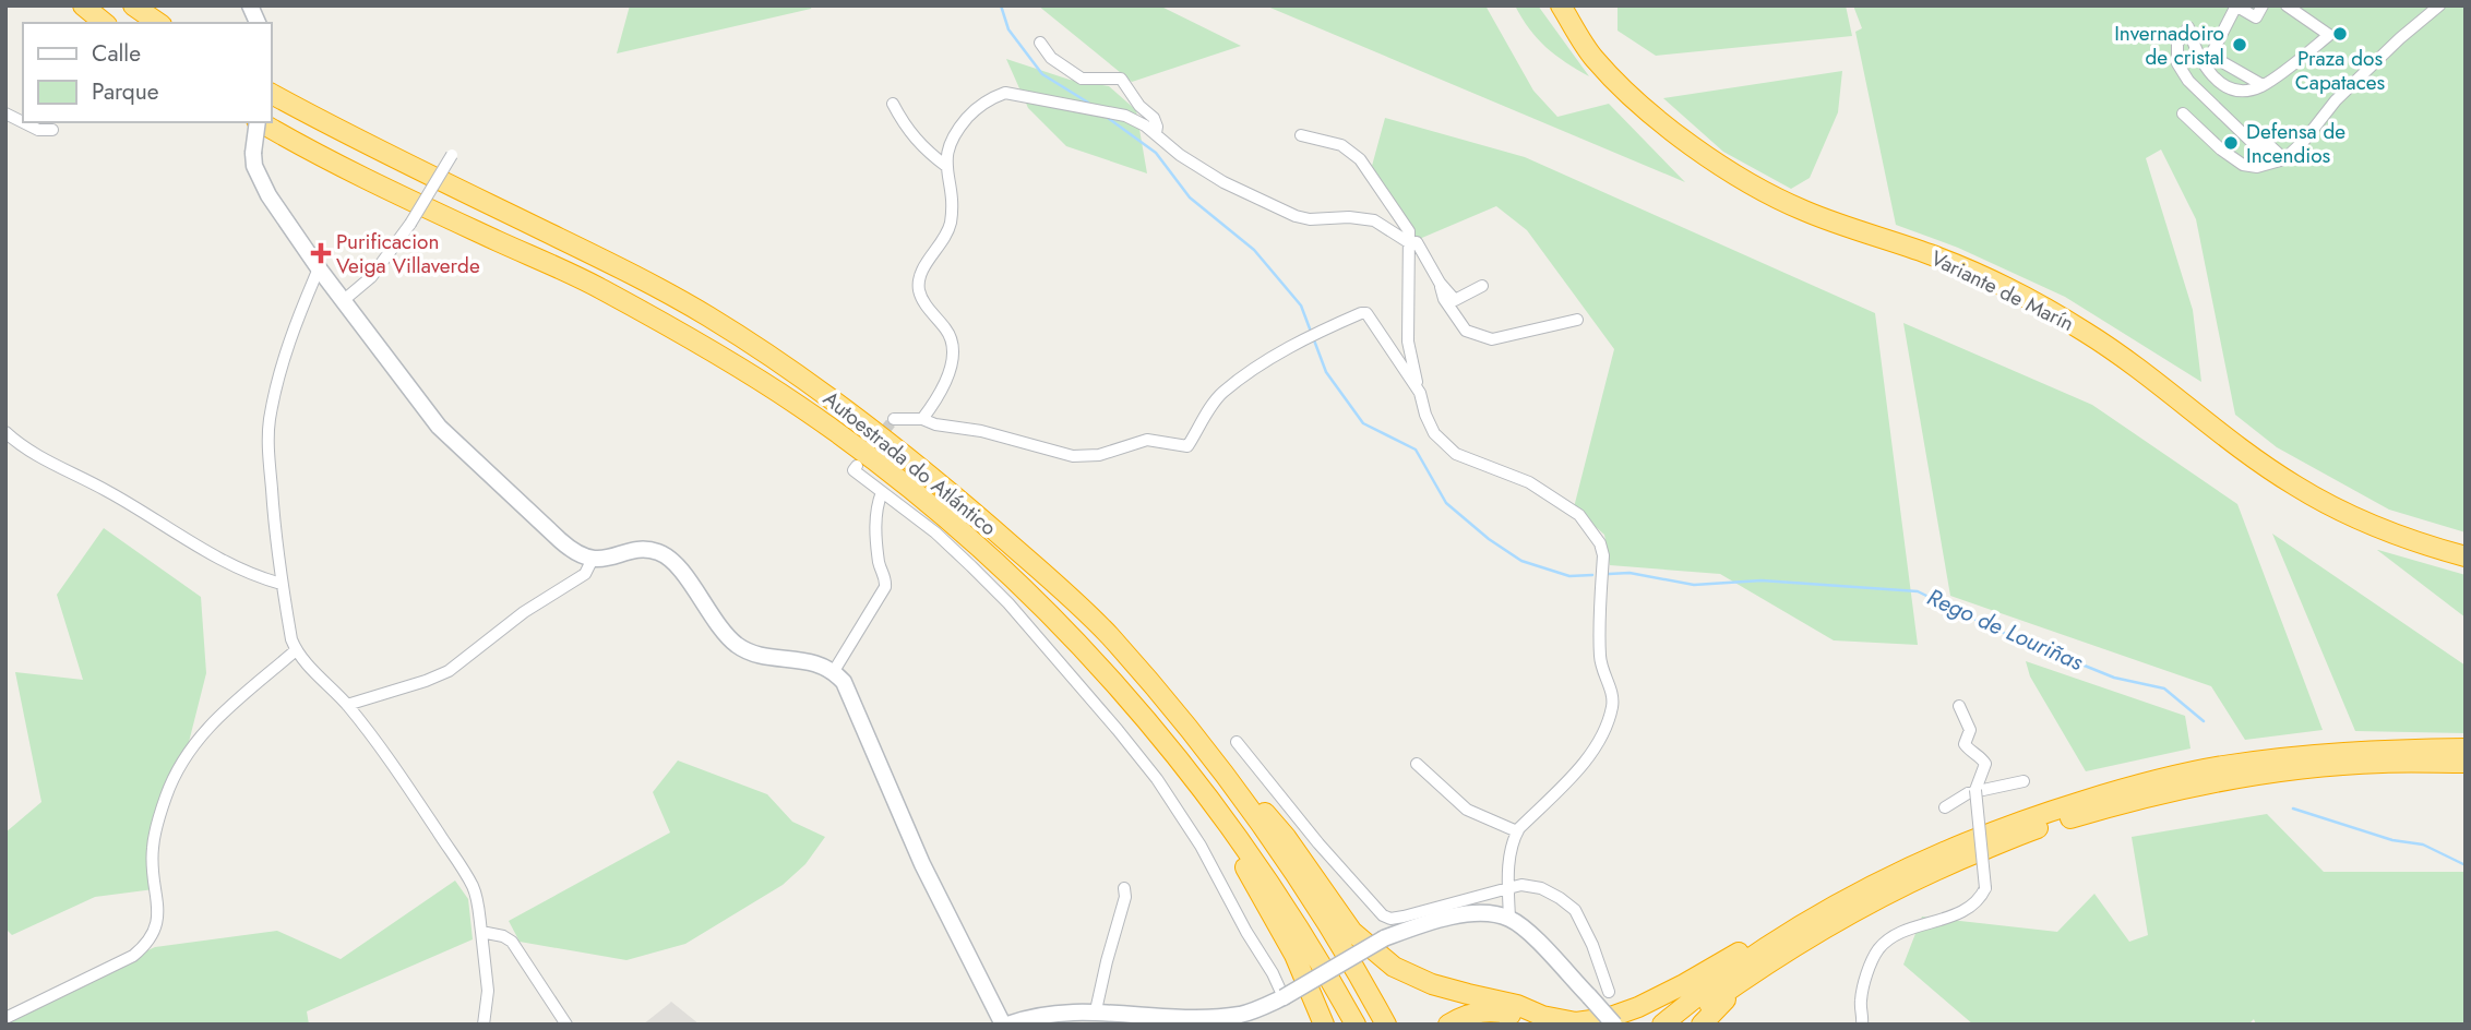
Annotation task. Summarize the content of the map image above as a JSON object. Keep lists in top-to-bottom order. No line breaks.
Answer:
{"streets":{"highway":["Variante de Marín","Autoestrada do Atlántico"]},"water":["Rego de Louriñas"],"places":{"other":["Praza dos Capataces","Invernadoiro de cristal","Defensa de Incendios"],"health":["Purificacion Veiga Villaverde"]},"legend":["Calle","Parque"]}
